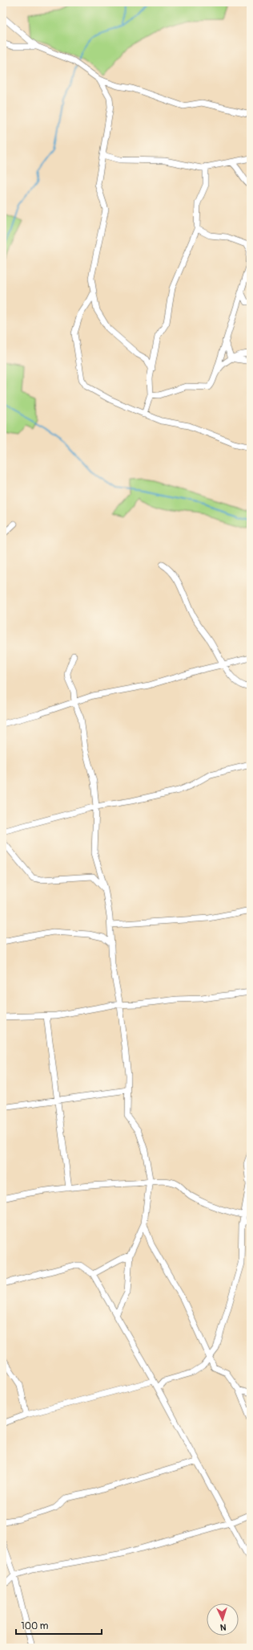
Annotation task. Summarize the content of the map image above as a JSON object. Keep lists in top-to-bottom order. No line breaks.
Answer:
{"scale_bar":"100 m","north":"bottom"}
